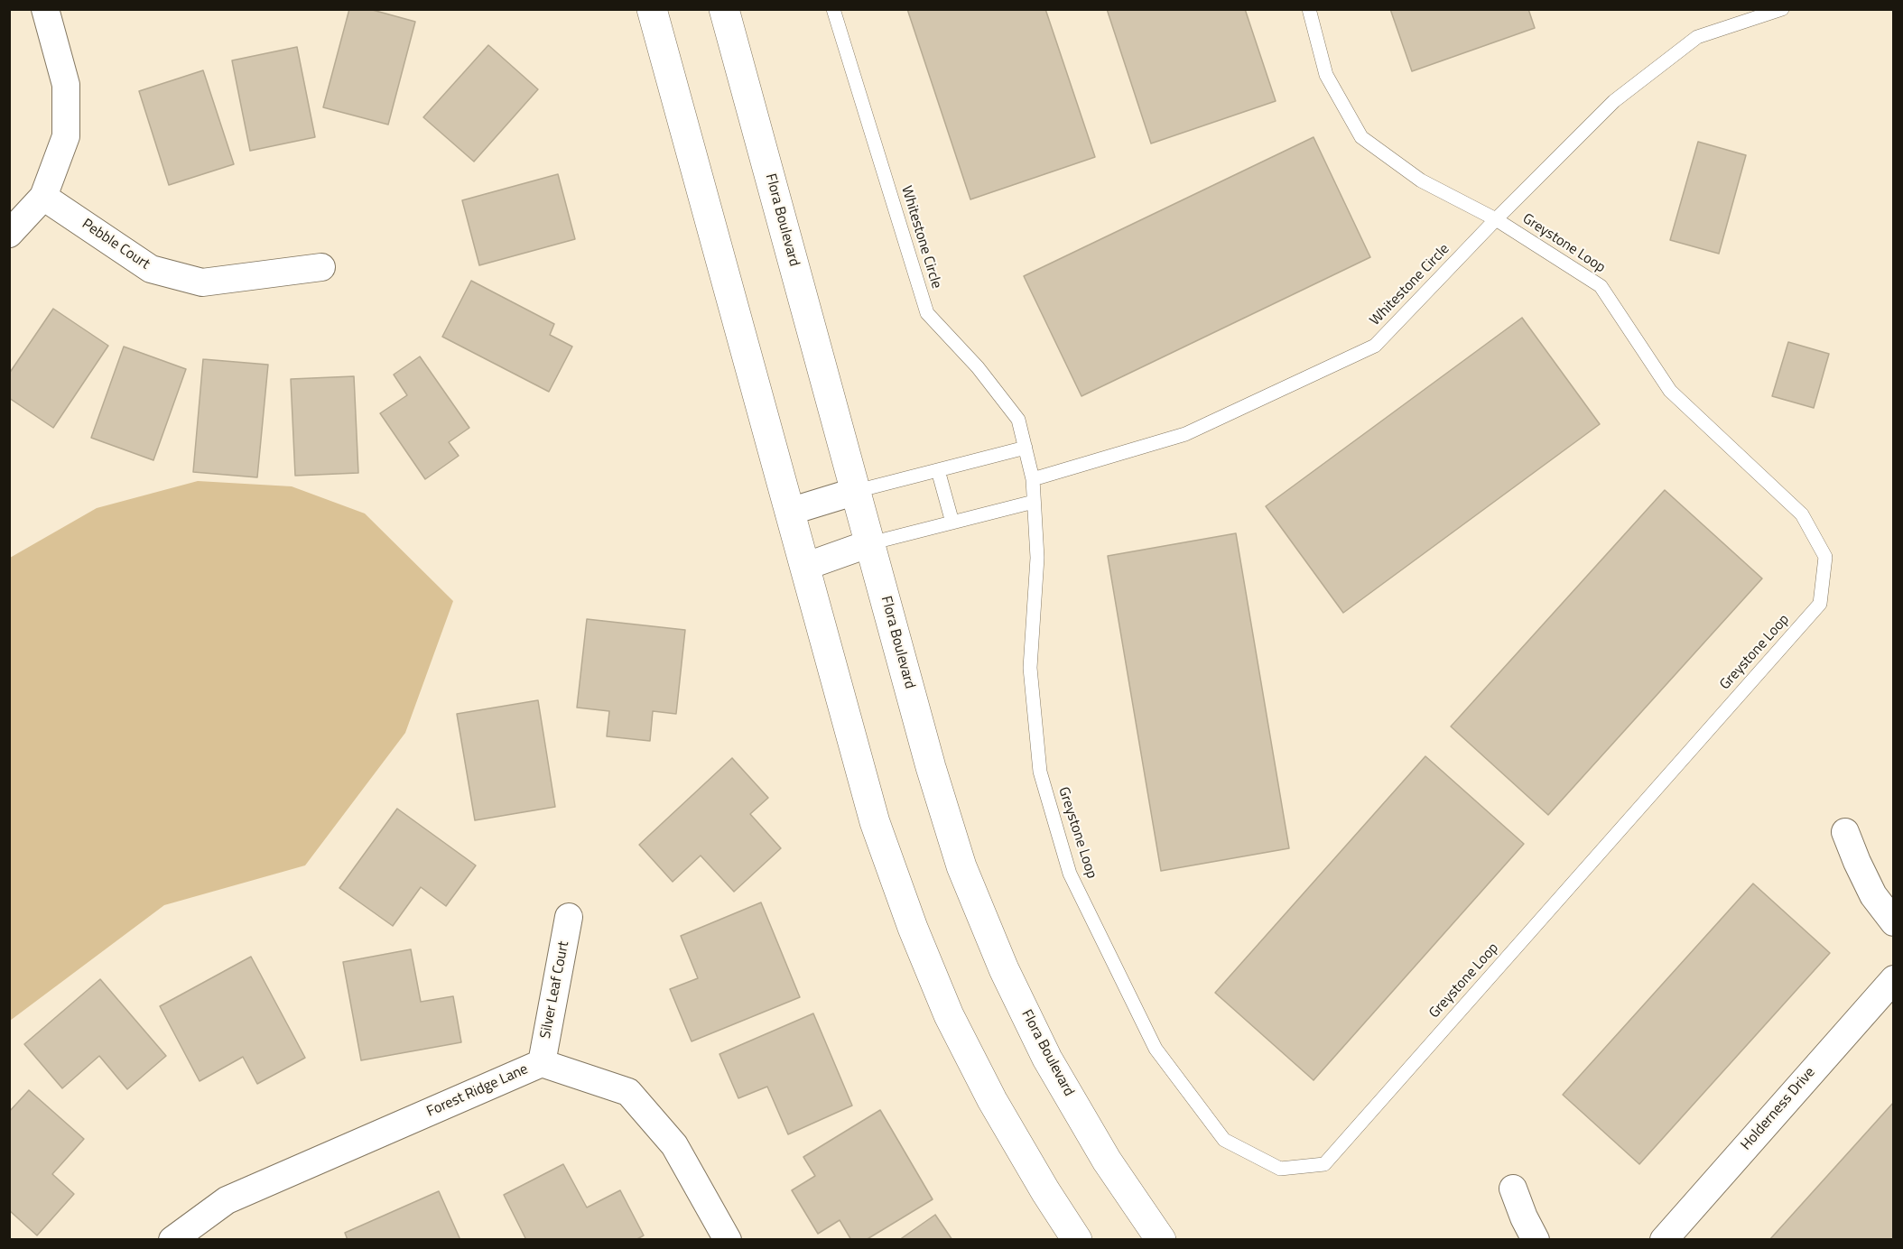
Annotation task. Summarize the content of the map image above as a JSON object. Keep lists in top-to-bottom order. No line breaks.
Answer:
{"streets":{"street":["Flora Boulevard","Pebble Court","Silver Leaf Court","Forest Ridge Lane","Holderness Drive"],"lane":["Whitestone Circle","Greystone Loop"]},"crossings":[["Whitestone Circle","Greystone Loop"],["Silver Leaf Court","Forest Ridge Lane"]]}
